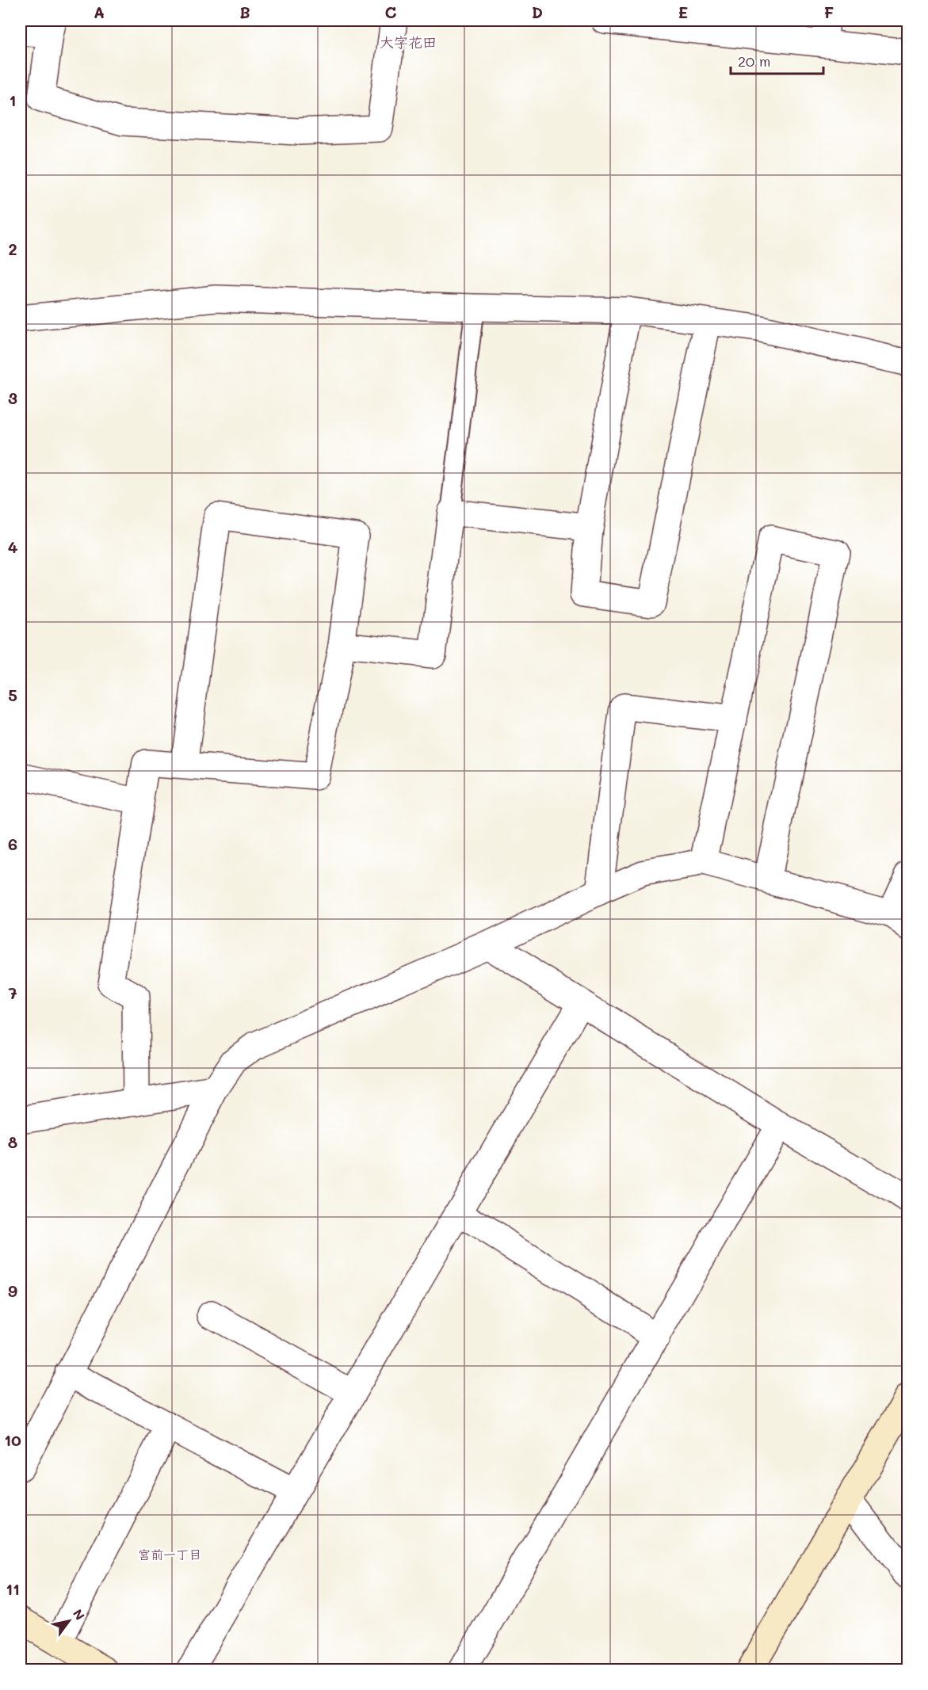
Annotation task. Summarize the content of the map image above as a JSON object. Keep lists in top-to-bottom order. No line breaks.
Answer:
{"districts":["大字花田","宮前一丁目"],"scale_bar":"20 m","north":"top right","grid":{"columns":["A","B","C","D","E","F"],"rows":["1","2","3","4","5","6","7","8","9","10","11"]}}
